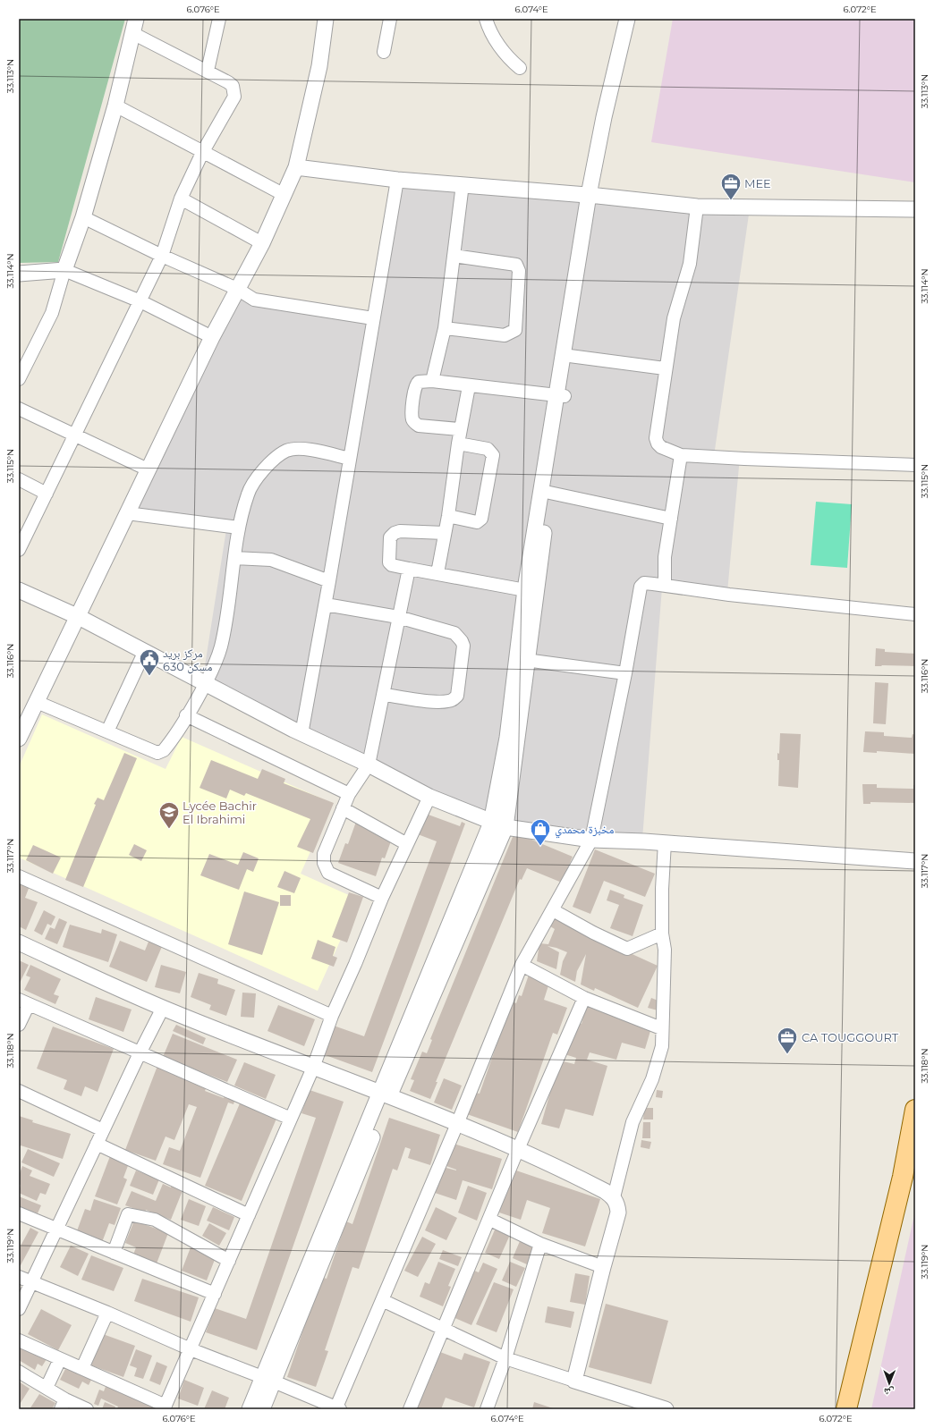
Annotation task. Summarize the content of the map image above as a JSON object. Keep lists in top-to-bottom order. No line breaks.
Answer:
{"places":{"office":["MEE","CA TOUGGOURT"],"public building":["مركز بريد 630 مسكن"],"school or university":["Lycée Bachir El Ibrahimi"],"shop":["مخبزة محمدي"]},"north":"bottom","coordinates":["6.076°E","6.074°E","6.072°E","33.113°N","33.114°N","33.115°N","33.116°N","33.117°N","33.118°N","33.119°N"]}
